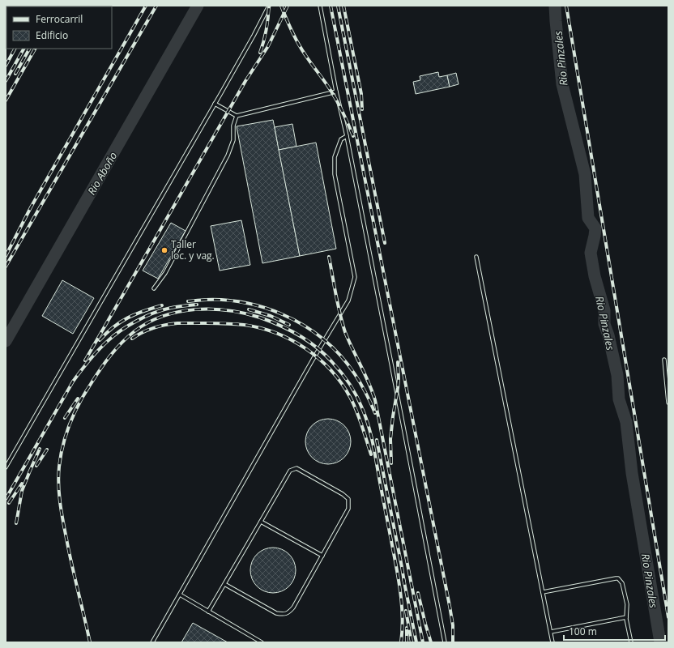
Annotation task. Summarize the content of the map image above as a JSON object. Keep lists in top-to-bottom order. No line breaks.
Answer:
{"water":["Rio Pinzales","Rio Aboño"],"places":["Taller loc. y vag."],"legend":["Ferrocarril","Edificio"],"scale_bar":"100 m"}
